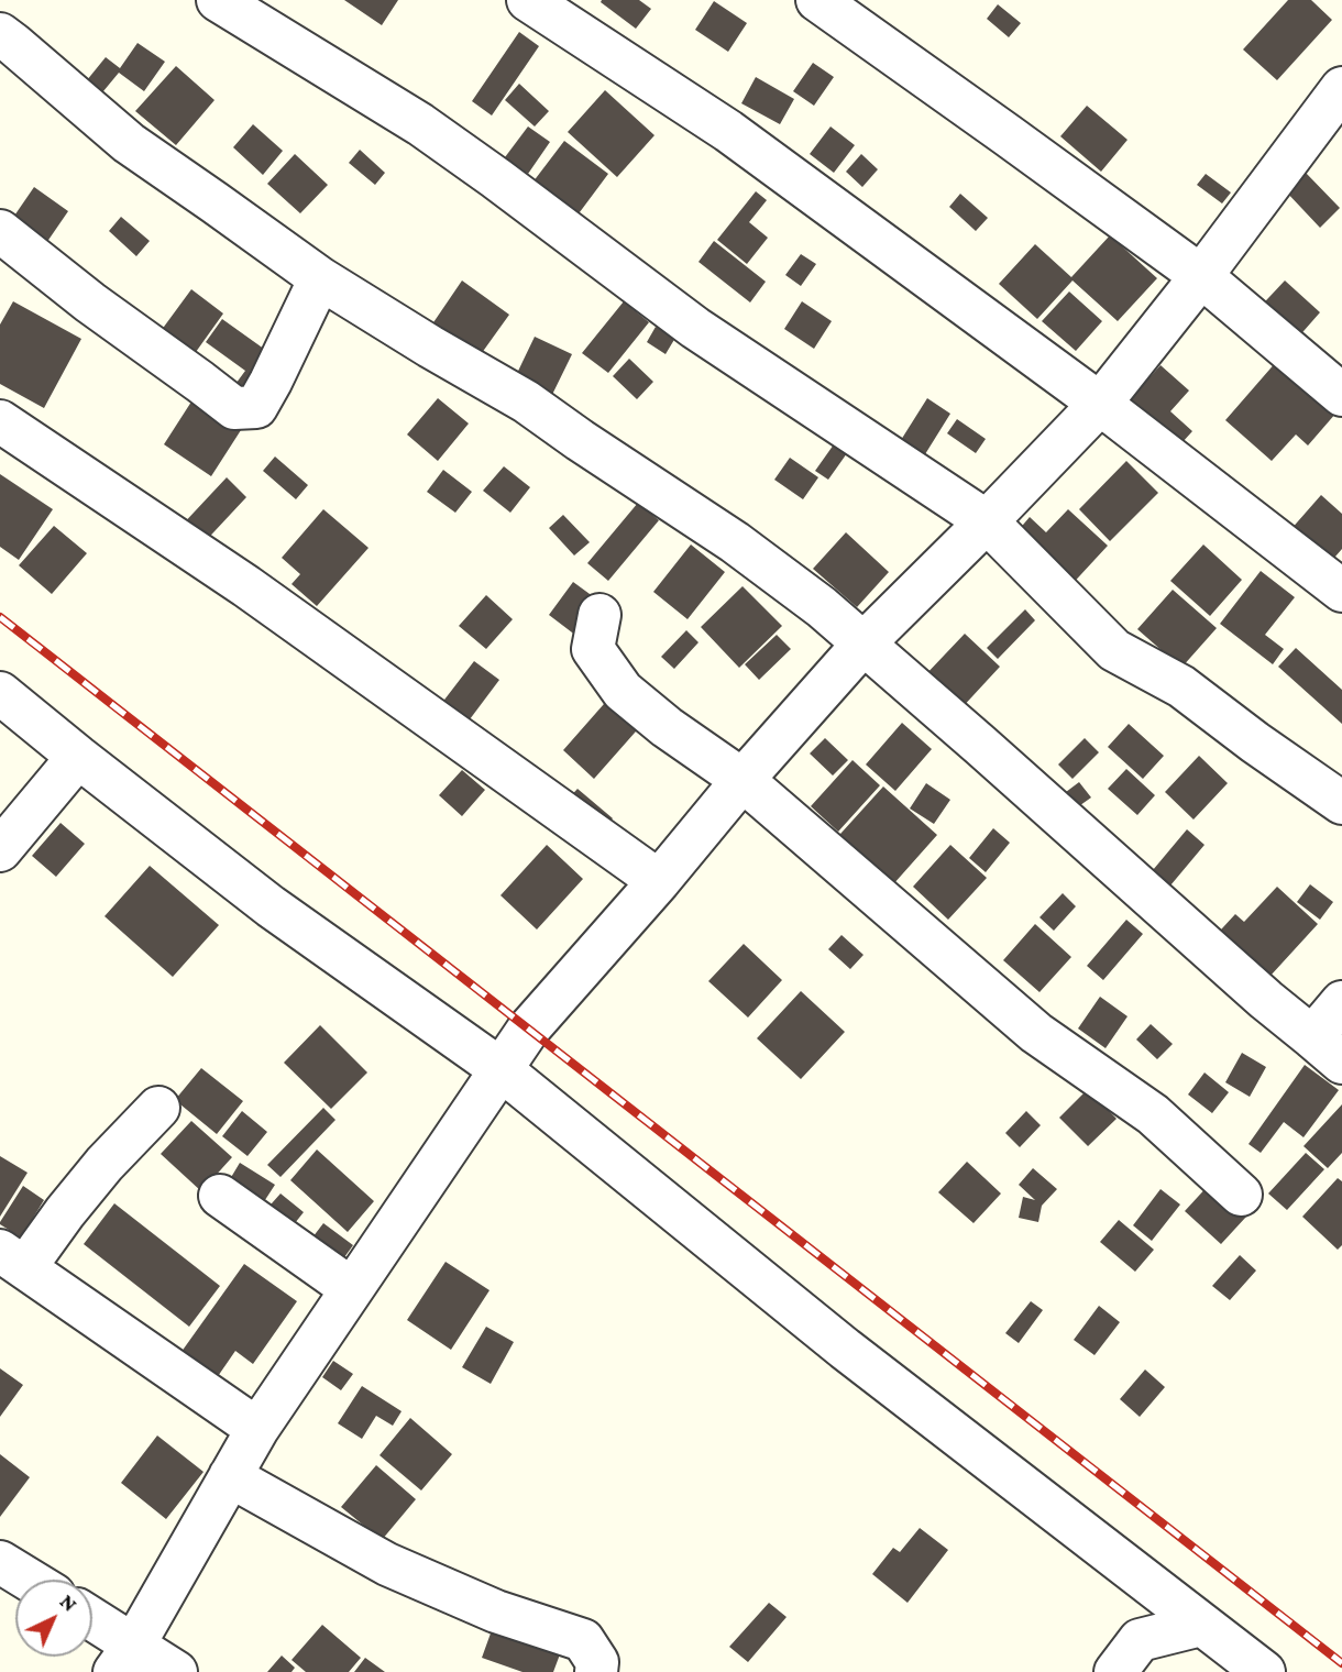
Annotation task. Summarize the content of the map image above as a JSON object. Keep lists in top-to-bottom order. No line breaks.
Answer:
{"north":"top right"}
